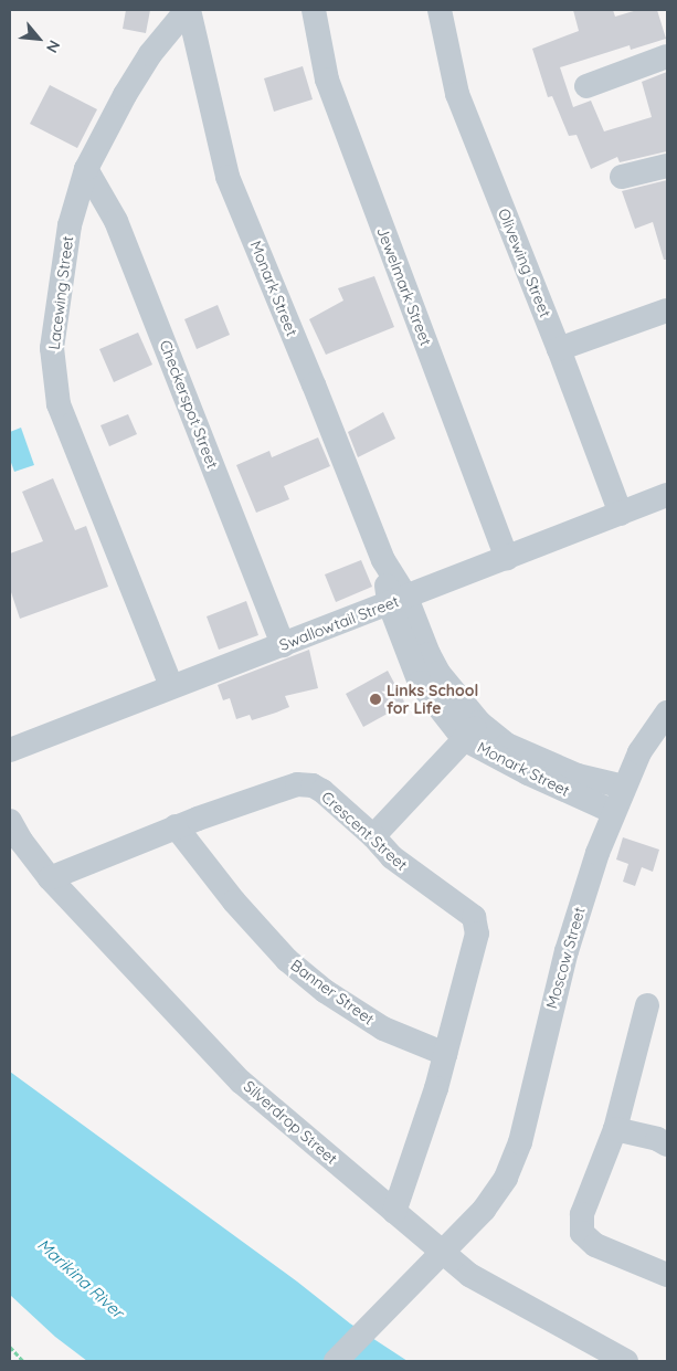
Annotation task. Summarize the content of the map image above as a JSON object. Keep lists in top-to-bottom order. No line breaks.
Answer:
{"streets":{"street":["Olivewing Street","Jewelmark Street","Monark Street","Lacewing Street","Checkerspot Street","Swallowtail Street","Crescent Street","Moscow Street","Banner Street","Silverdrop Street"]},"crossings":[["Olivewing Street","Swallowtail Street"],["Jewelmark Street","Swallowtail Street"],["Monark Street","Lacewing Street"],["Monark Street","Swallowtail Street"],["Monark Street","Moscow Street"],["Lacewing Street","Checkerspot Street"],["Lacewing Street","Swallowtail Street"],["Checkerspot Street","Swallowtail Street"],["Crescent Street","Banner Street"],["Crescent Street","Silverdrop Street"]],"water":["Marikina River"],"places":["Links School for Life"],"north":"bottom right"}
